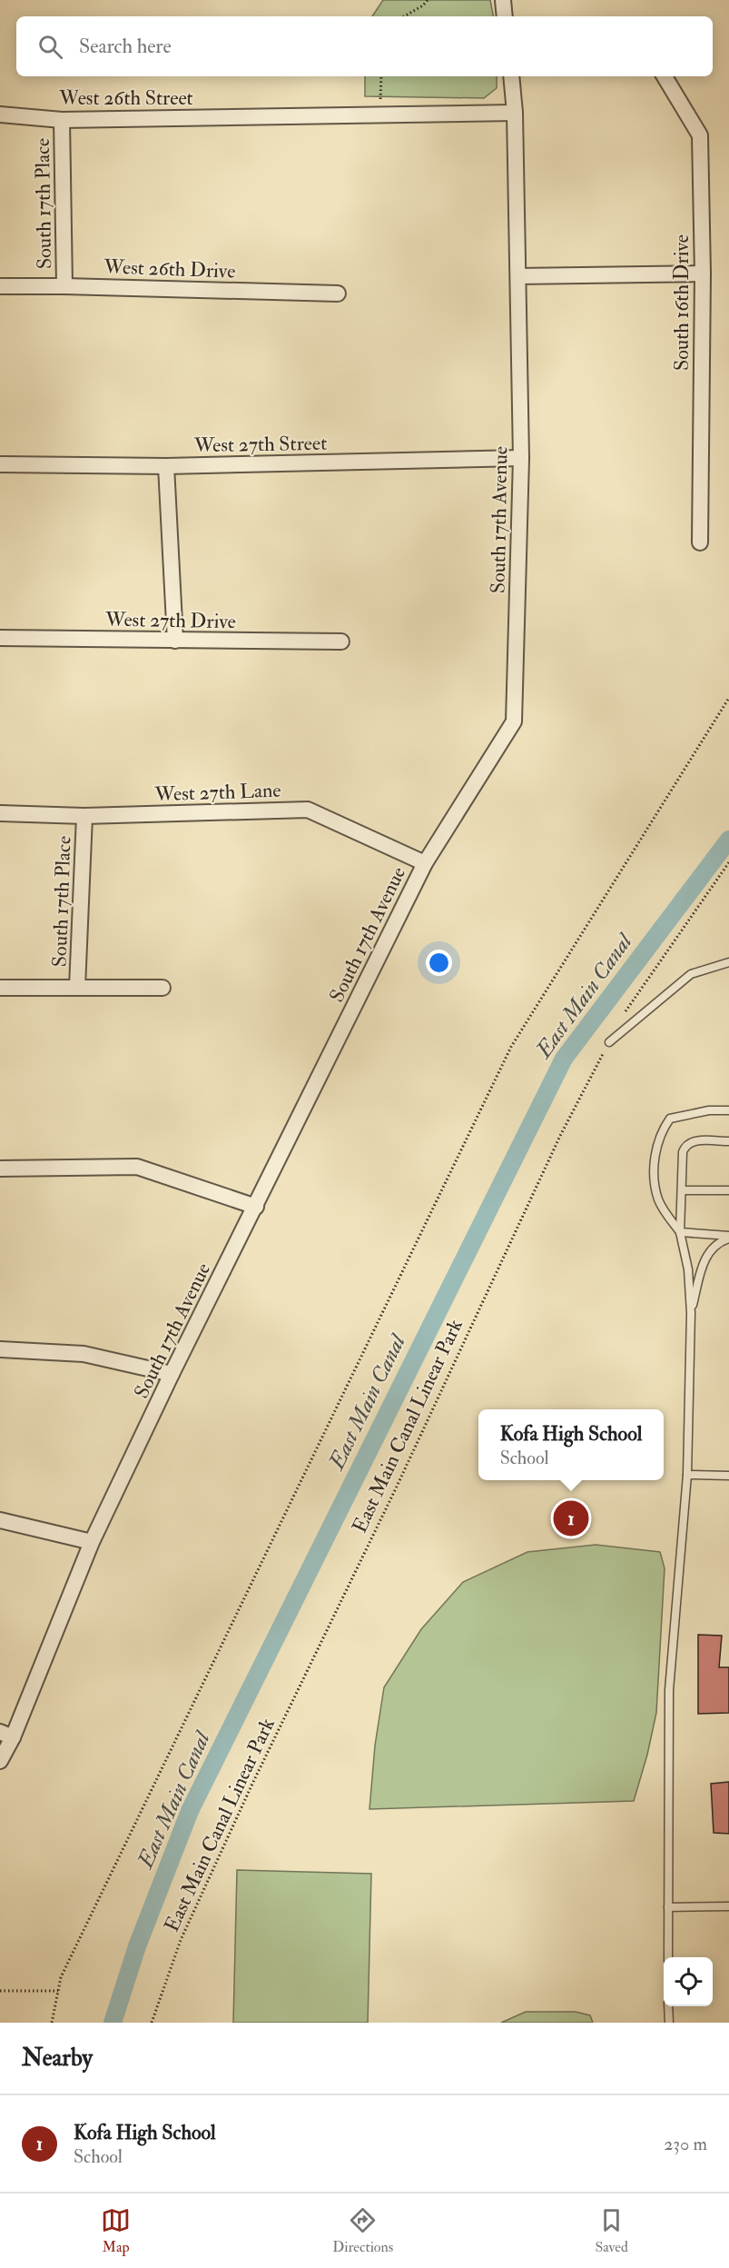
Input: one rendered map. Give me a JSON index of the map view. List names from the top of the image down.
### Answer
{
  "streets": {
    "street": [
      "West 26th Street",
      "South 17th Place",
      "West 26th Drive",
      "South 16th Drive",
      "West 27th Street",
      "South 17th Avenue",
      "West 27th Drive",
      "West 27th Lane"
    ],
    "path": ["East Main Canal Linear Park"]
  },
  "crossings": [
    ["West 26th Street", "South 17th Place"],
    ["West 26th Street", "South 17th Avenue"],
    ["South 17th Place", "West 26th Drive"],
    ["South 17th Place", "West 27th Lane"],
    ["West 27th Street", "South 17th Avenue"],
    ["South 17th Avenue", "West 27th Lane"]
  ],
  "water": ["East Main Canal"],
  "page": {
    "search": "Search here",
    "popup": ["Kofa High School", "School"],
    "pins": "1",
    "heading": "Nearby",
    "list": [
      {
        "mark": "1",
        "name": "Kofa High School",
        "note": "School",
        "value": "230 m"
      }
    ],
    "nav": ["Map", "Directions", "Saved"]
  }
}
